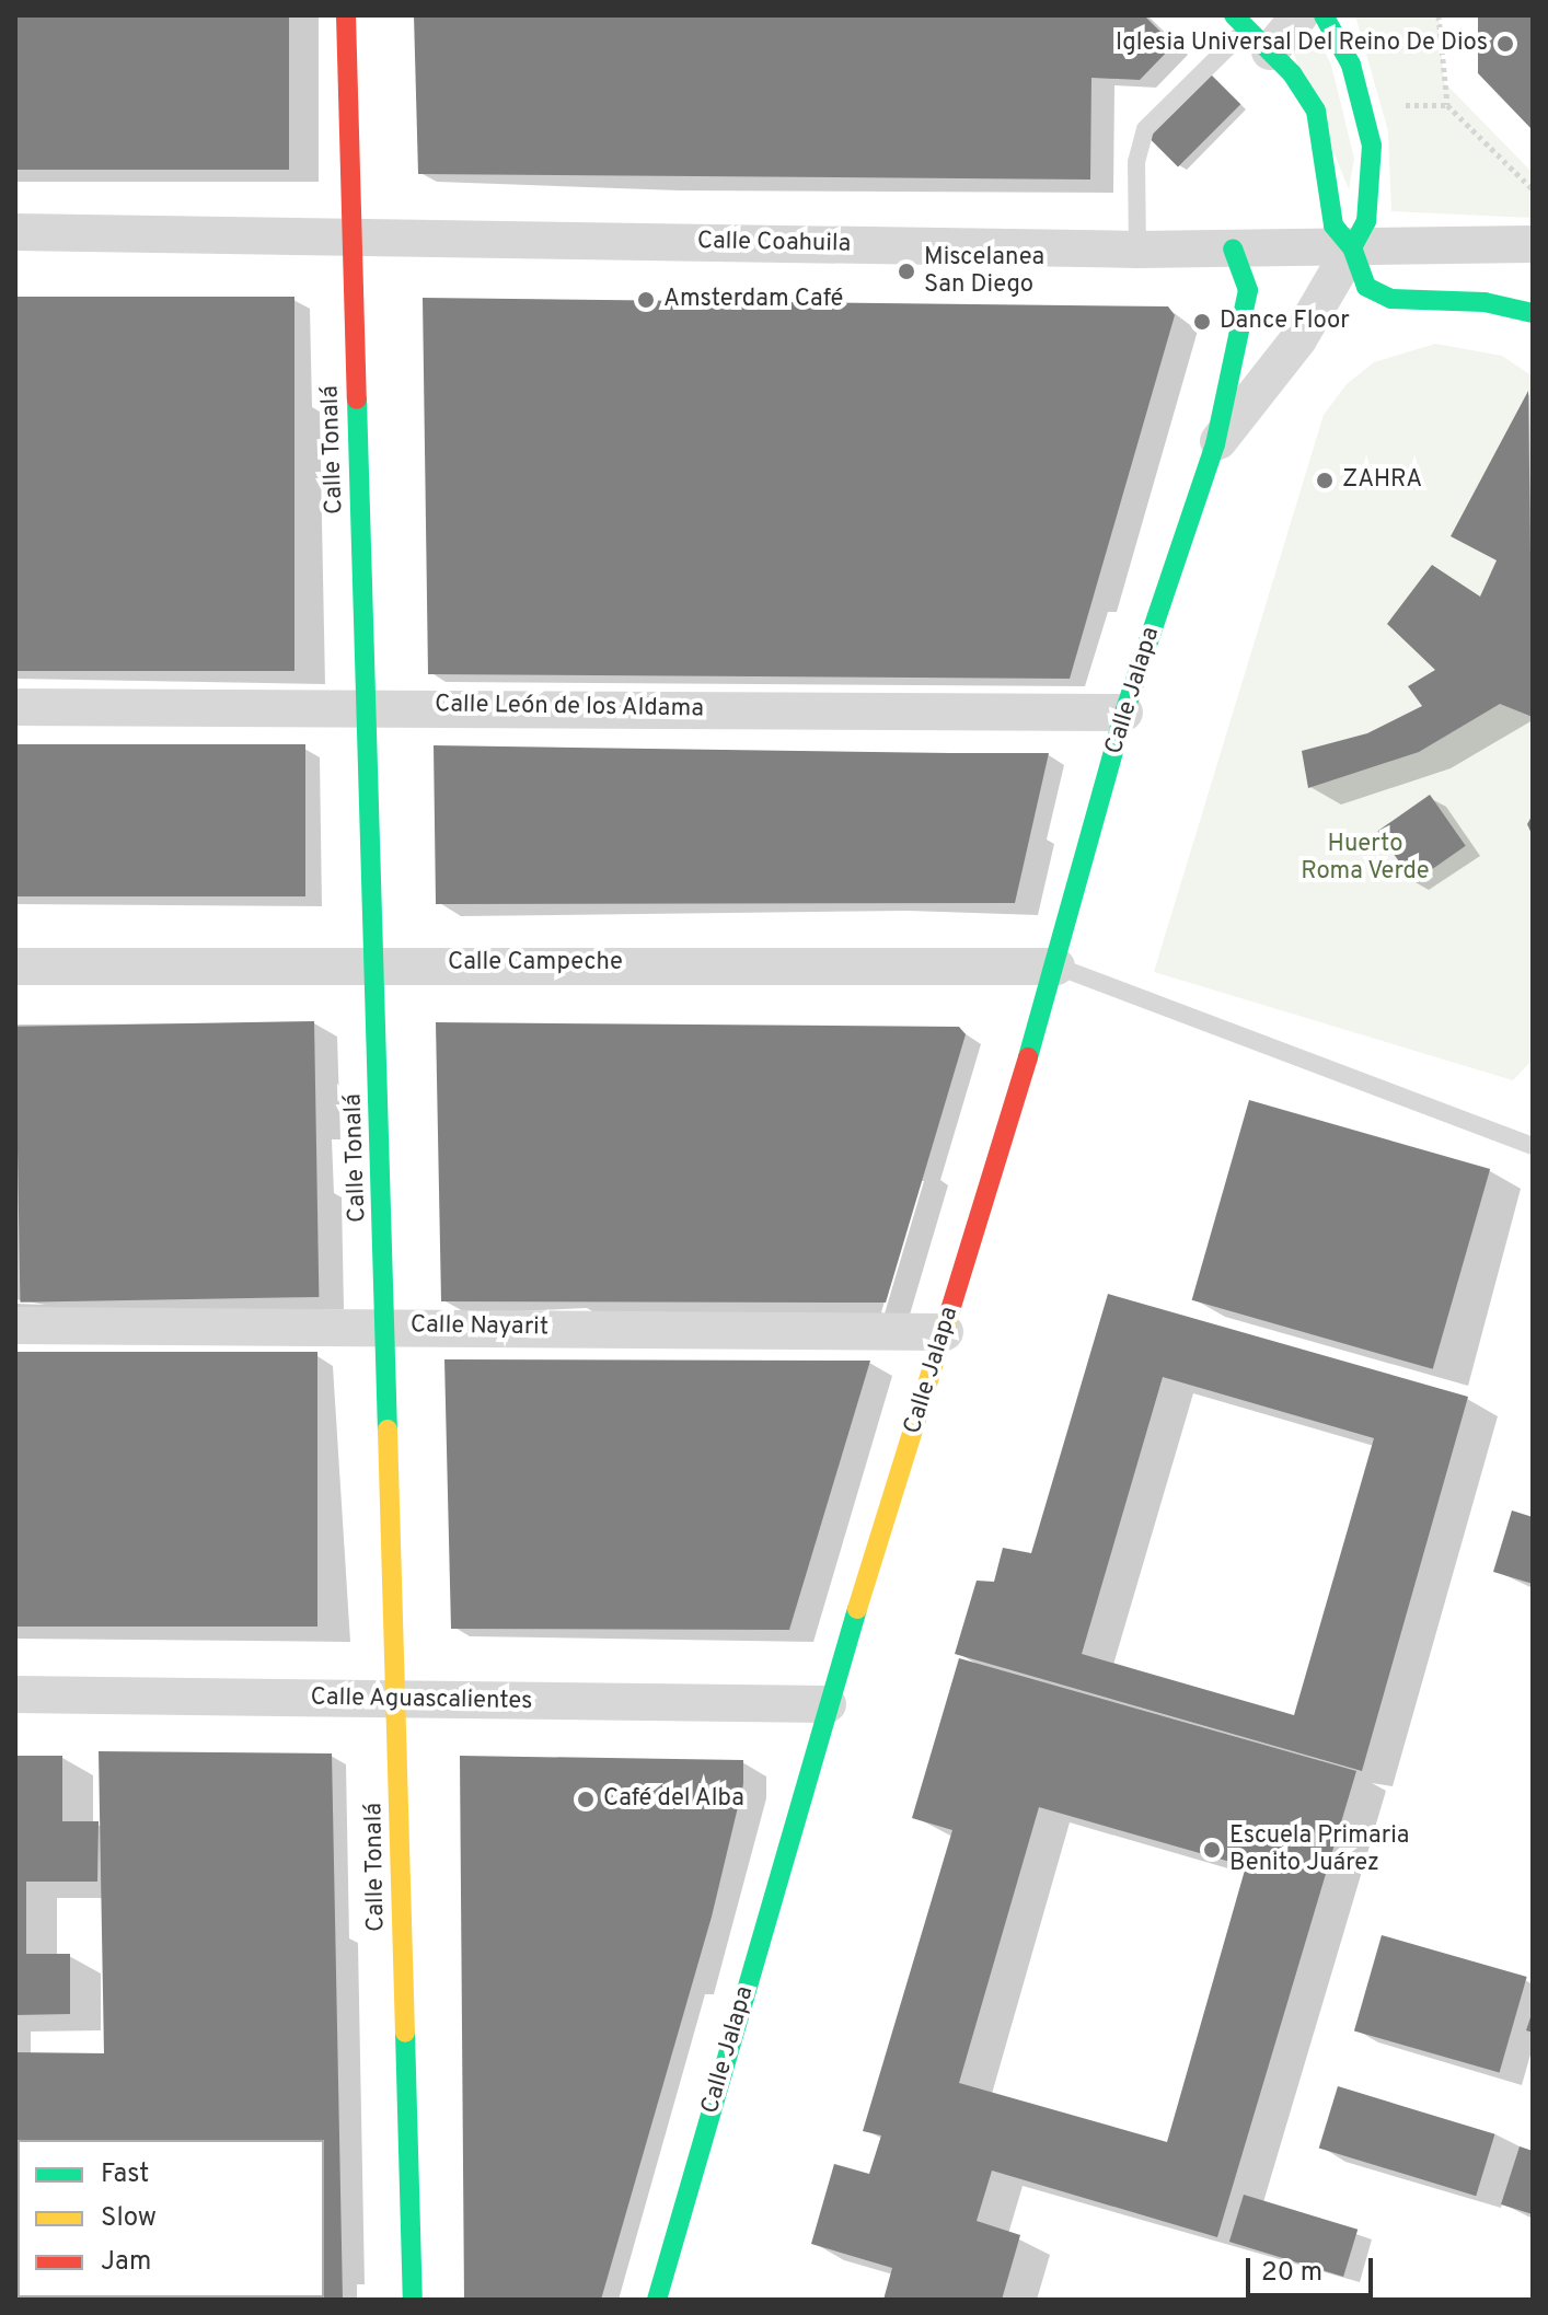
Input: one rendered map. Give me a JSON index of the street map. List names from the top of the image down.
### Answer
{
  "streets": {
    "street": [
      "Calle Coahuila",
      "Calle Tonalá",
      "Calle Jalapa",
      "Calle León de los Aldama",
      "Calle Campeche",
      "Calle Nayarit",
      "Calle Aguascalientes"
    ]
  },
  "crossings": [
    ["Calle Coahuila", "Calle Tonalá"],
    ["Calle Coahuila", "Calle Jalapa"],
    ["Calle Tonalá", "Calle León de los Aldama"],
    ["Calle Tonalá", "Calle Campeche"],
    ["Calle Tonalá", "Calle Nayarit"],
    ["Calle Tonalá", "Calle Aguascalientes"],
    ["Calle Jalapa", "Calle León de los Aldama"],
    ["Calle Jalapa", "Calle Campeche"],
    ["Calle Jalapa", "Calle Nayarit"],
    ["Calle Jalapa", "Calle Aguascalientes"]
  ],
  "parks": ["Huerto Roma Verde"],
  "places": [
    "Iglesia Universal Del Reino De Dios",
    "Miscelanea San Diego",
    "Amsterdam Café",
    "Dance Floor",
    "ZAHRA",
    "Café del Alba",
    "Escuela Primaria Benito Juárez"
  ],
  "legend": ["Fast", "Slow", "Jam"],
  "scale_bar": "20 m"
}
